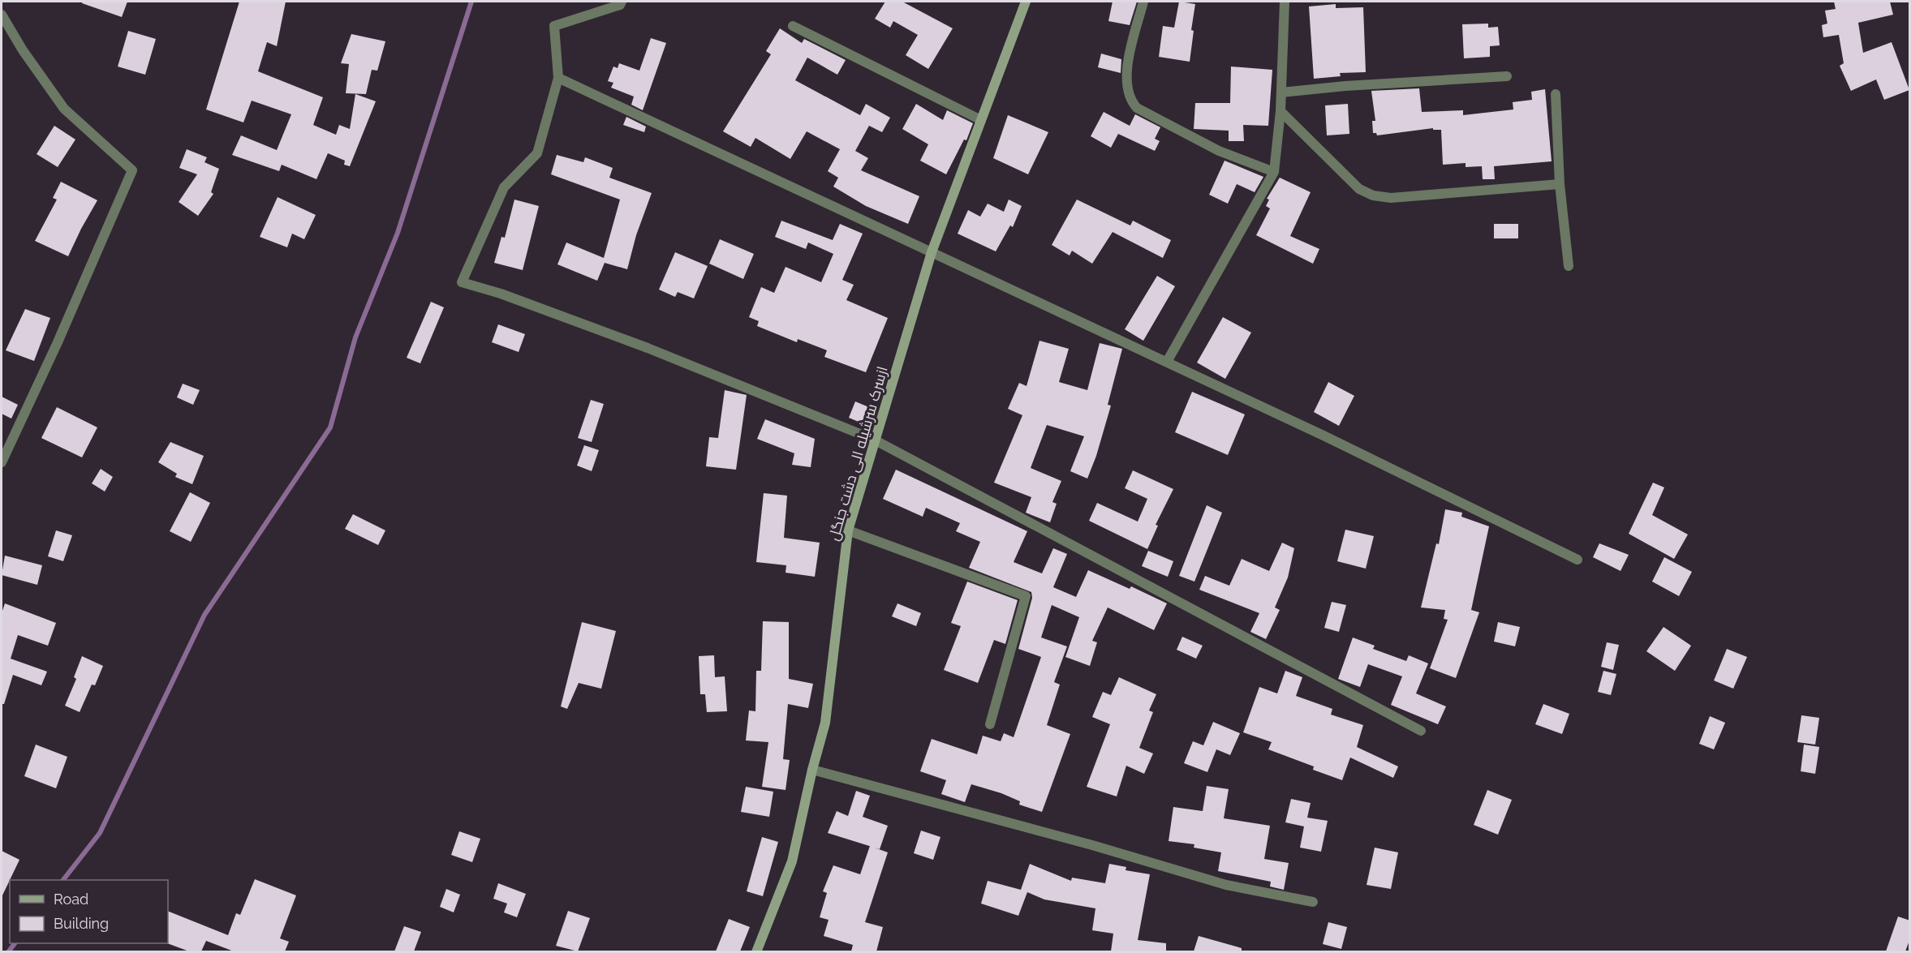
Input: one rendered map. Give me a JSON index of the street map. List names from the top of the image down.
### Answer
{
  "streets": {
    "street": ["ازسرک سرشیله الی دشت جنگل"]
  },
  "legend": ["Road", "Building"]
}
